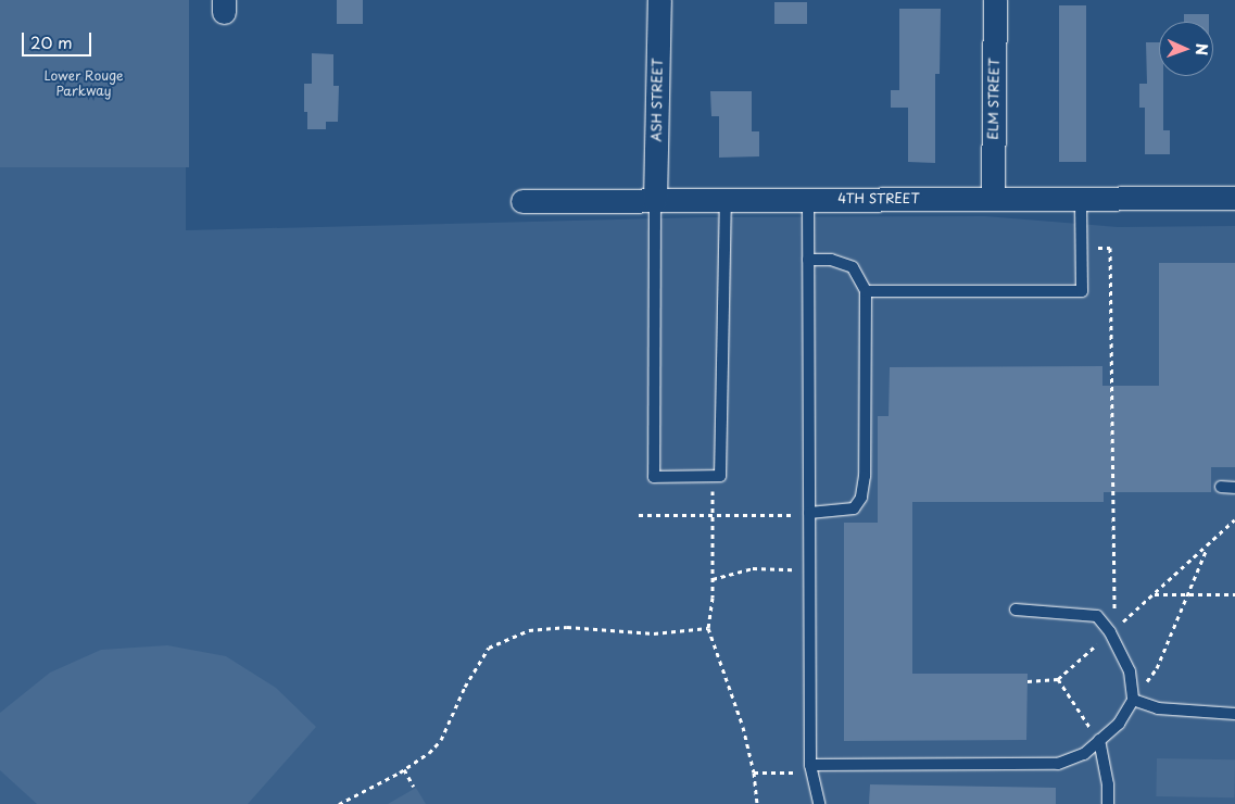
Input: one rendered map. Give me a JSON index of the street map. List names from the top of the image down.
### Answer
{
  "streets": {
    "street": ["ELM STREET", "ASH STREET", "4TH STREET"]
  },
  "crossings": [
    ["ELM STREET", "4TH STREET"],
    ["ASH STREET", "4TH STREET"]
  ],
  "parks": ["Lower Rouge Parkway"],
  "scale_bar": "20 m",
  "north": "right"
}
